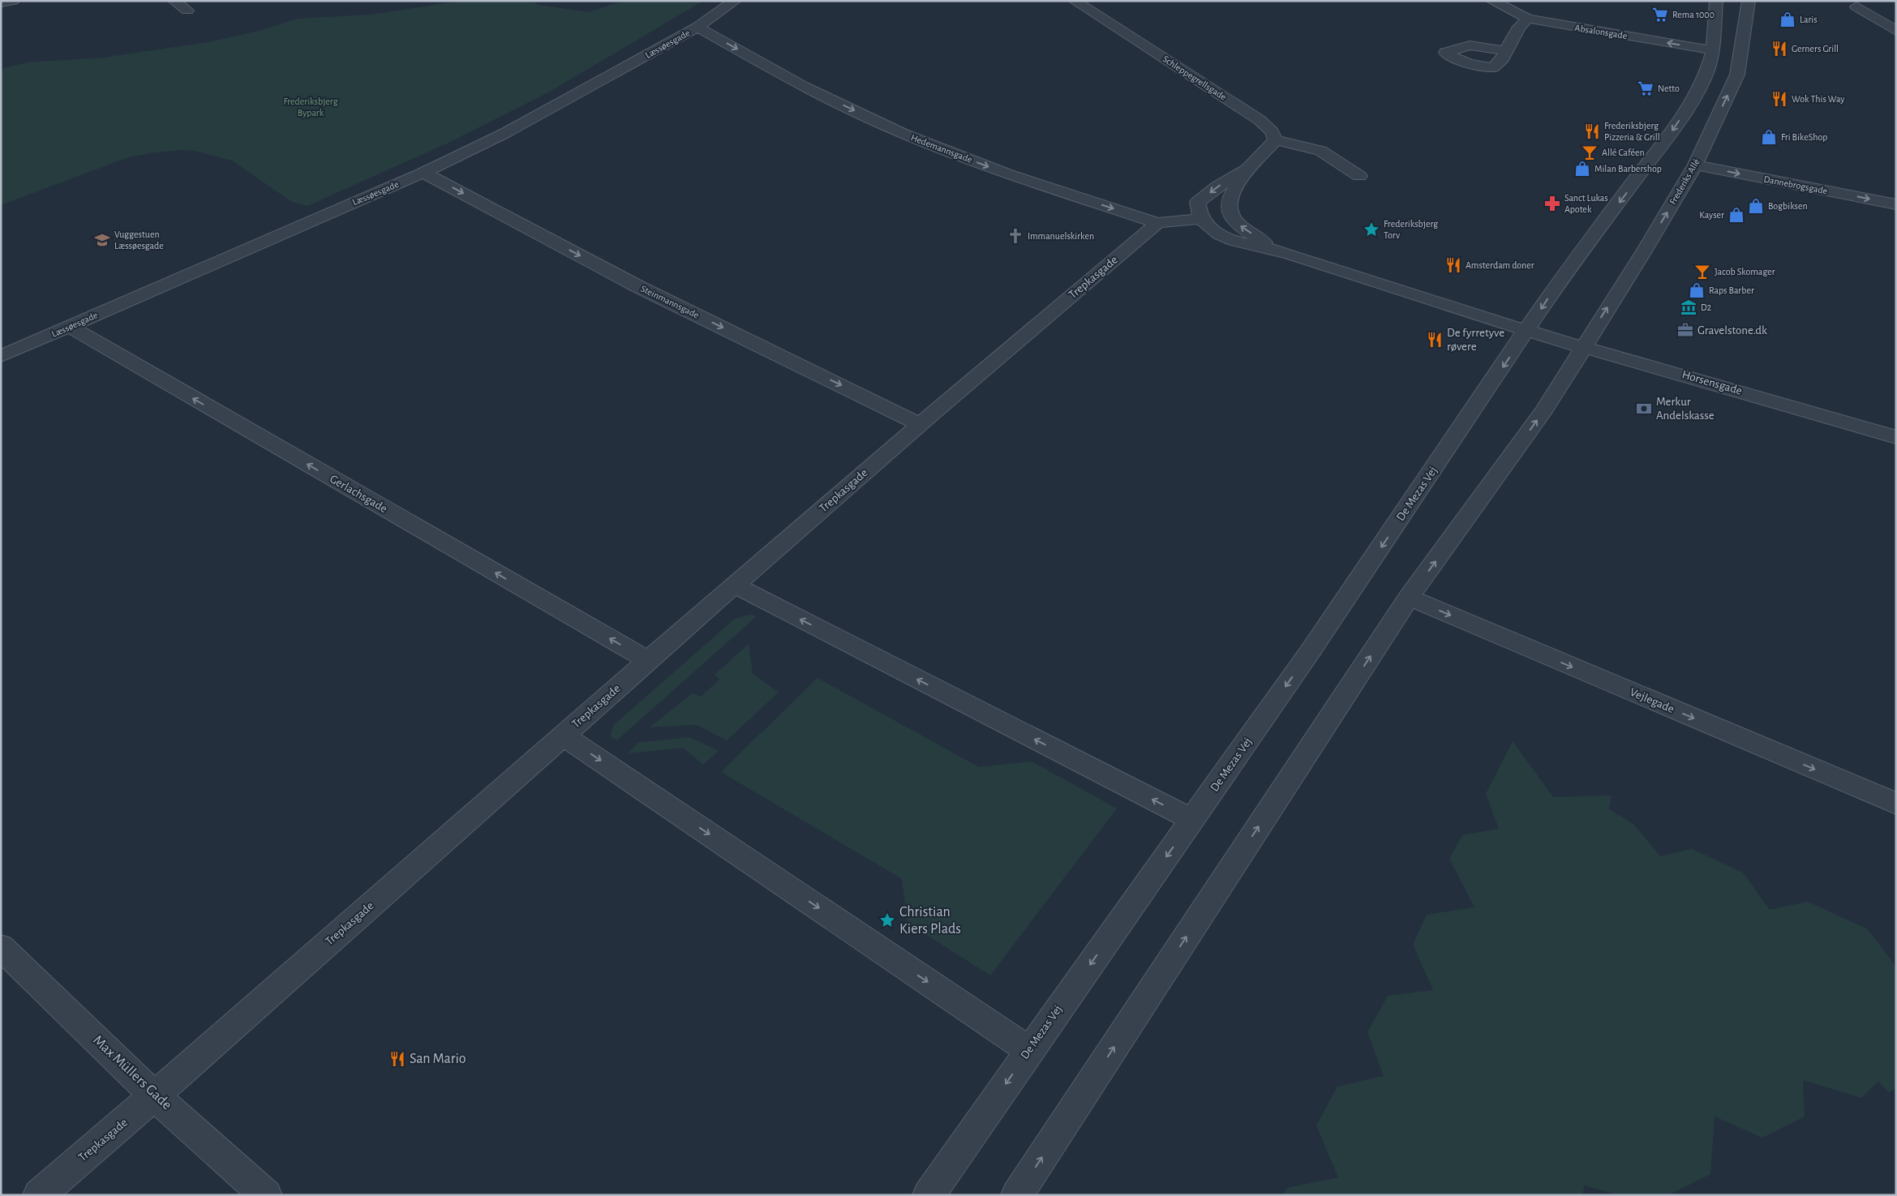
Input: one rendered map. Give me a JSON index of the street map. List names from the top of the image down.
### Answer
{
  "streets": {
    "street": [
      "Absalonsgade",
      "Læssøesgade",
      "Schleppegrellsgade",
      "Hedemannsgade",
      "Frederiks Allé",
      "Dannebrogsgade",
      "Trepkasgade",
      "Steinmannsgade",
      "Horsensgade",
      "Gerlachsgade",
      "De Mezas Vej",
      "Vejlegade",
      "Max Müllers Gade"
    ]
  },
  "crossings": [
    ["Læssøesgade", "Hedemannsgade"],
    ["Læssøesgade", "Steinmannsgade"],
    ["Læssøesgade", "Gerlachsgade"],
    ["Hedemannsgade", "Trepkasgade"],
    ["Frederiks Allé", "Dannebrogsgade"],
    ["Frederiks Allé", "Horsensgade"],
    ["Trepkasgade", "Steinmannsgade"],
    ["Trepkasgade", "Gerlachsgade"],
    ["Trepkasgade", "Max Müllers Gade"],
    ["Horsensgade", "De Mezas Vej"]
  ],
  "one_way": [
    "Absalonsgade",
    "Hedemannsgade",
    "Dannebrogsgade",
    "Steinmannsgade",
    "Gerlachsgade",
    "Vejlegade"
  ],
  "parks": ["Frederiksbjerg Bypark"],
  "places": {
    "supermarket": ["Rema 1000", "Netto"],
    "shop": [
      "Laris",
      "Fri BikeShop",
      "Milan Barbershop",
      "Bogbiksen",
      "Kayser",
      "Raps Barber"
    ],
    "restaurant": [
      "Gerners Grill",
      "Wok This Way",
      "Frederiksbjerg Pizzeria & Grill",
      "Amsterdam doner",
      "De fyrretyve røvere",
      "San Mario"
    ],
    "bar": ["Allé Caféen", "Jacob Skomager"],
    "pharmacy": ["Sanct Lukas Apotek"],
    "place": ["Frederiksbjerg Torv", "Christian Kiers Plads"],
    "church": ["Immanuelskirken"],
    "school or university": ["Vuggestuen Læssøesgade"],
    "museum": ["D2"],
    "office": ["Gravelstone.dk"],
    "bank": ["Merkur Andelskasse"]
  }
}
